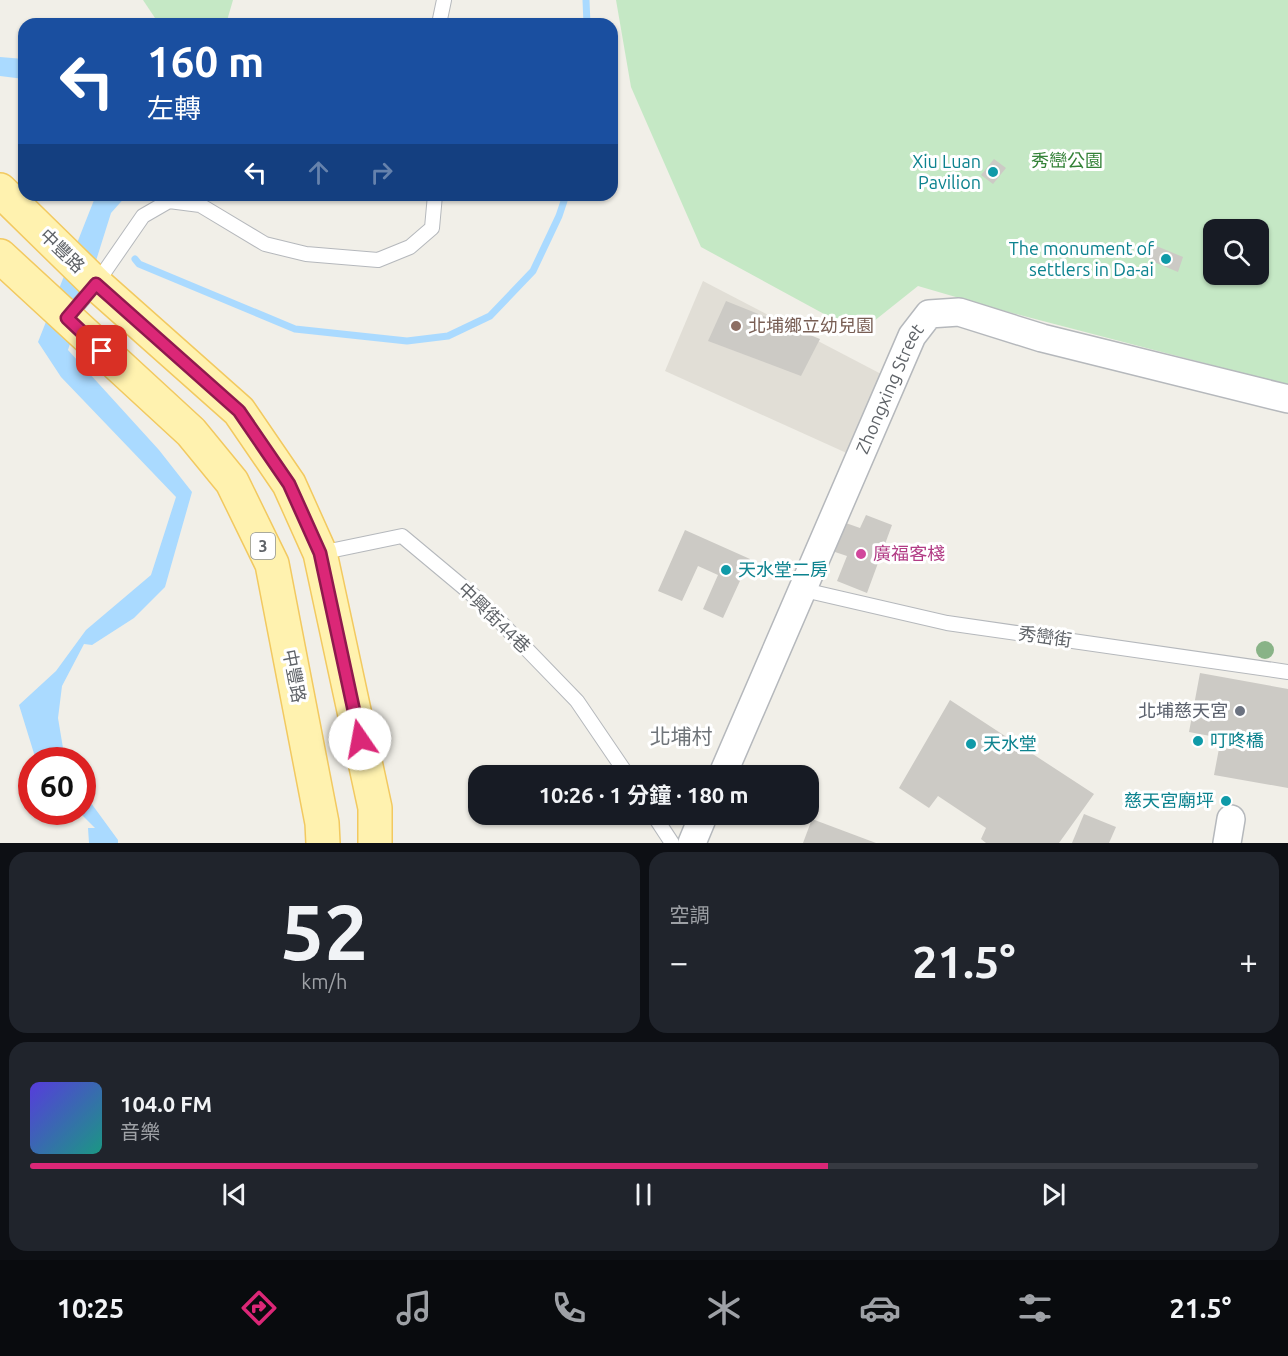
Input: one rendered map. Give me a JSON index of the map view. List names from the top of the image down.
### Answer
{
  "streets": {
    "main road": ["中豐路", "3"],
    "street": ["Zhongxing Street"],
    "lane": ["中興街44巷", "秀巒街"]
  },
  "crossings": [
    ["中豐路", "中興街44巷"],
    ["Zhongxing Street", "秀巒街"]
  ],
  "districts": ["北埔村"],
  "parks": ["秀巒公園"],
  "places": [
    "Xiu Luan Pavilion",
    "The monument of settlers in Da-ai",
    "北埔鄉立幼兒園",
    "廣福客棧",
    "天水堂二房",
    "北埔慈天宮",
    "叮咚橋",
    "天水堂",
    "慈天宮廟坪"
  ],
  "page": {
    "turn": ["160 m", "左轉"],
    "limit": "60",
    "trip": "10:26 · 1 分鐘 · 180 m",
    "tile": [
      ["52", "km/h"],
      "空調"
    ],
    "heat": ["−", "21.5°", "+"],
    "song": ["104.0 FM", "音樂"],
    "tabs": ["10:25", "21.5°"]
  }
}
